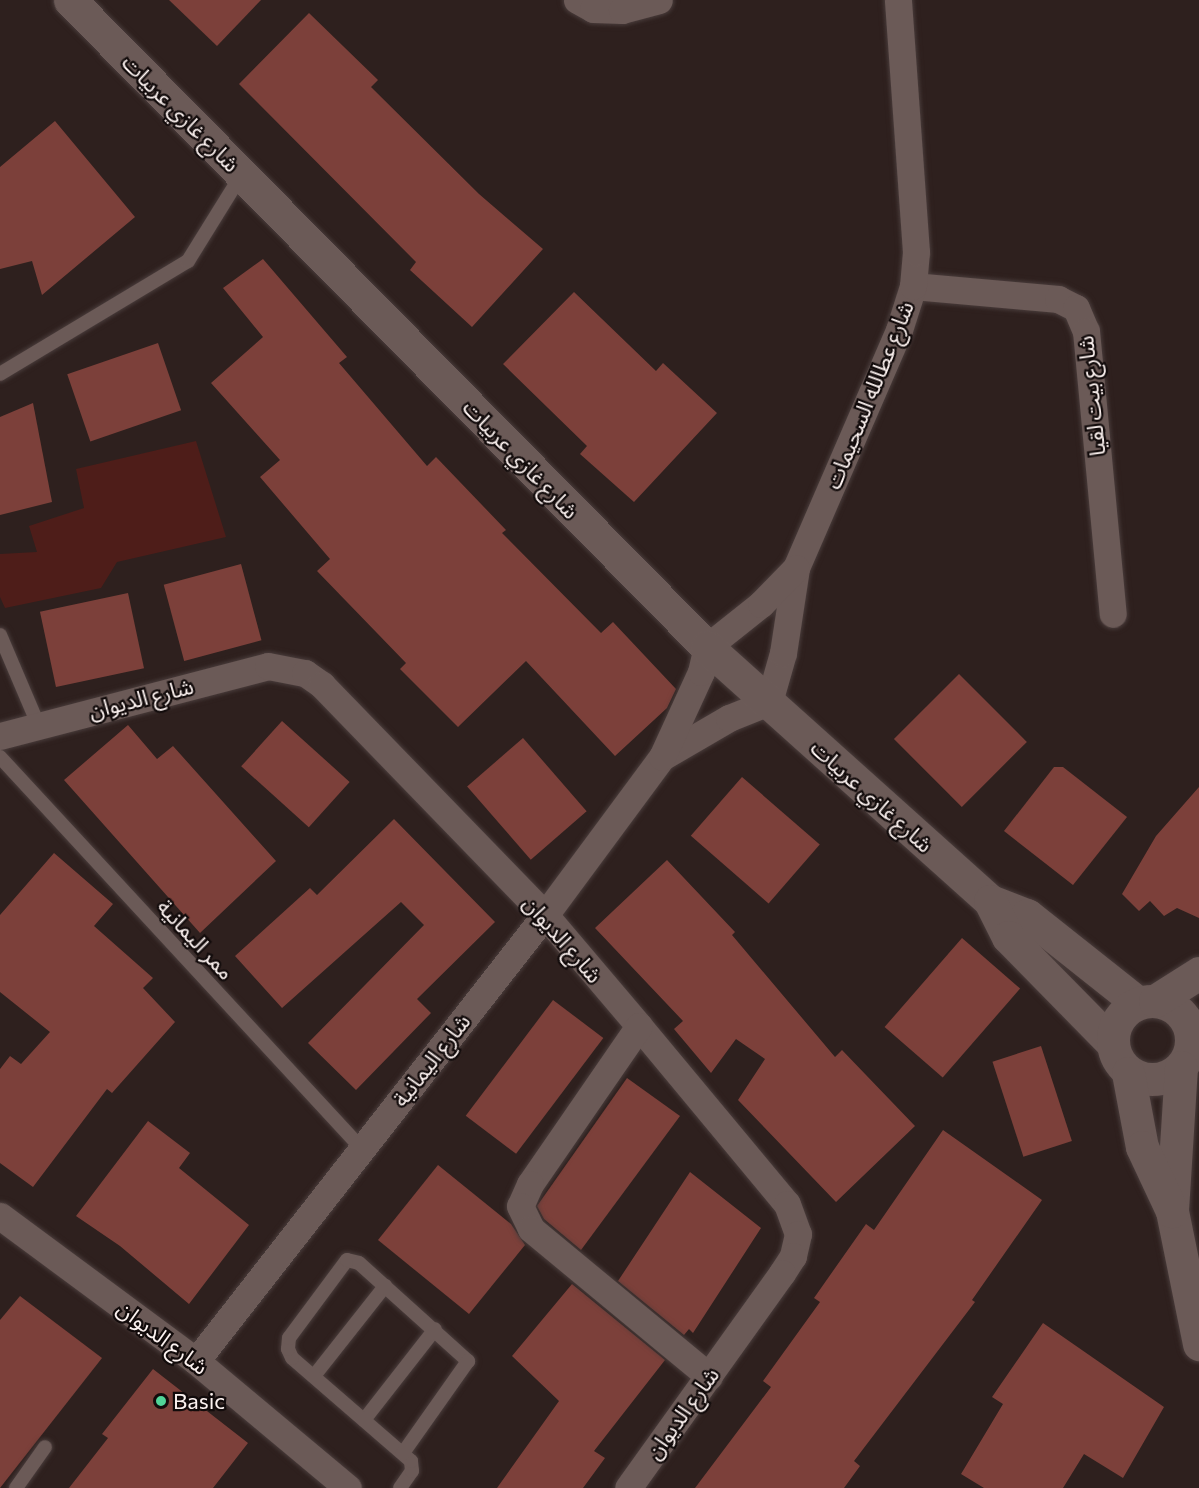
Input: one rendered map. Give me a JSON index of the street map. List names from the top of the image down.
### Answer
{
  "streets": {
    "street": [
      "شارع غازي عربيات",
      "شارع عطالله السحيمات",
      "شارع بيت لقيا",
      "شارع الديوان",
      "شارع اليمانية"
    ],
    "lane": ["ممر اليمانية"]
  },
  "crossings": [
    ["شارع غازي عربيات", "شارع عطالله السحيمات"],
    ["شارع غازي عربيات", "شارع اليمانية"],
    ["شارع عطالله السحيمات", "شارع بيت لقيا"],
    ["شارع عطالله السحيمات", "شارع اليمانية"],
    ["شارع الديوان", "شارع اليمانية"],
    ["ممر اليمانية", "شارع اليمانية"]
  ],
  "places": ["Basic"]
}
